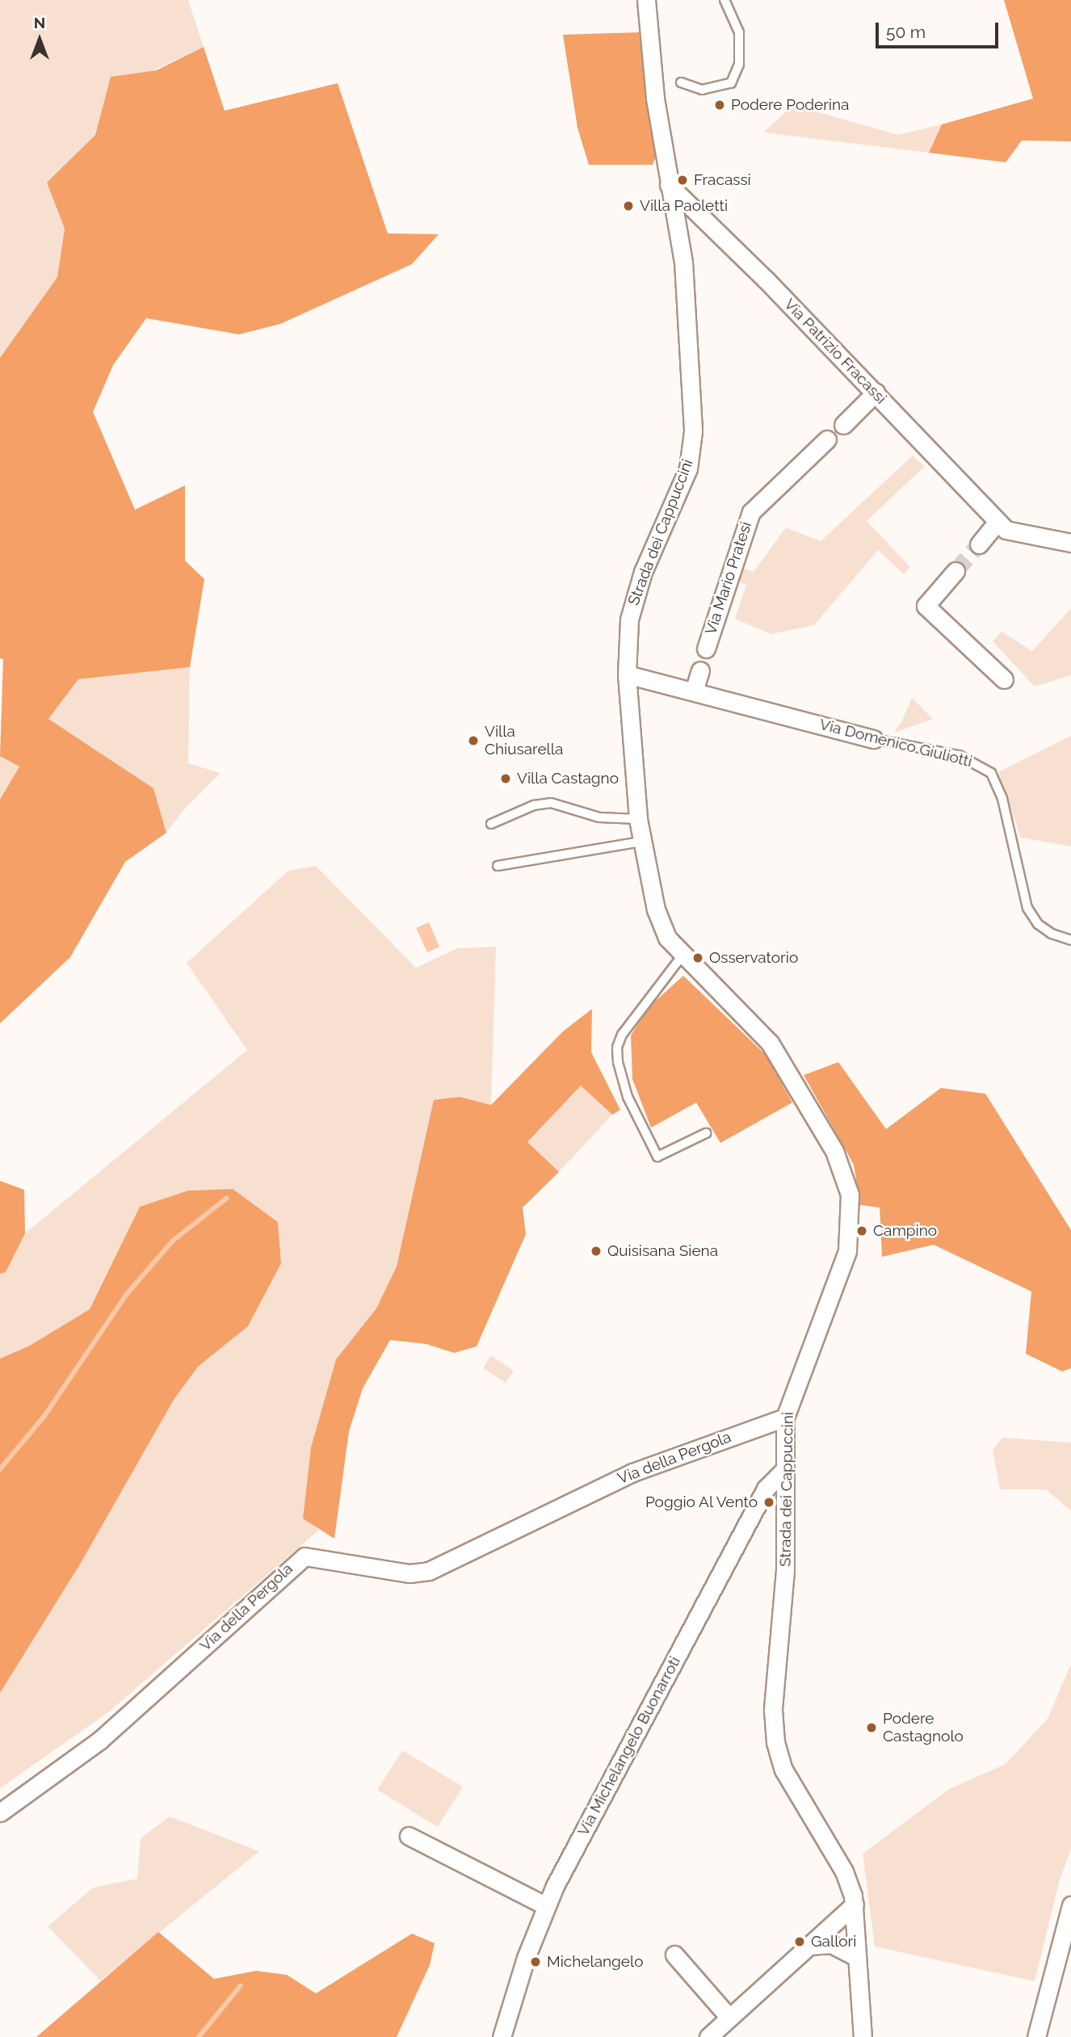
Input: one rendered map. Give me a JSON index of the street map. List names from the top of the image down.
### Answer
{
  "streets": {
    "street": [
      "Via Patrizio Fracassi",
      "Strada dei Cappuccini",
      "Via Mario Pratesi",
      "Via Domenico Giuliotti",
      "Via della Pergola",
      "Via Michelangelo Buonarroti"
    ]
  },
  "crossings": [
    ["Via Patrizio Fracassi", "Strada dei Cappuccini"],
    ["Strada dei Cappuccini", "Via Domenico Giuliotti"],
    ["Strada dei Cappuccini", "Via della Pergola"],
    ["Strada dei Cappuccini", "Via Michelangelo Buonarroti"]
  ],
  "places": [
    "Podere Poderina",
    "Fracassi",
    "Villa Paoletti",
    "Villa Chiusarella",
    "Villa Castagno",
    "Osservatorio",
    "Campino",
    "Quisisana Siena",
    "Poggio Al Vento",
    "Podere Castagnolo",
    "Gallori",
    "Michelangelo"
  ],
  "scale_bar": "50 m",
  "north": "top"
}
